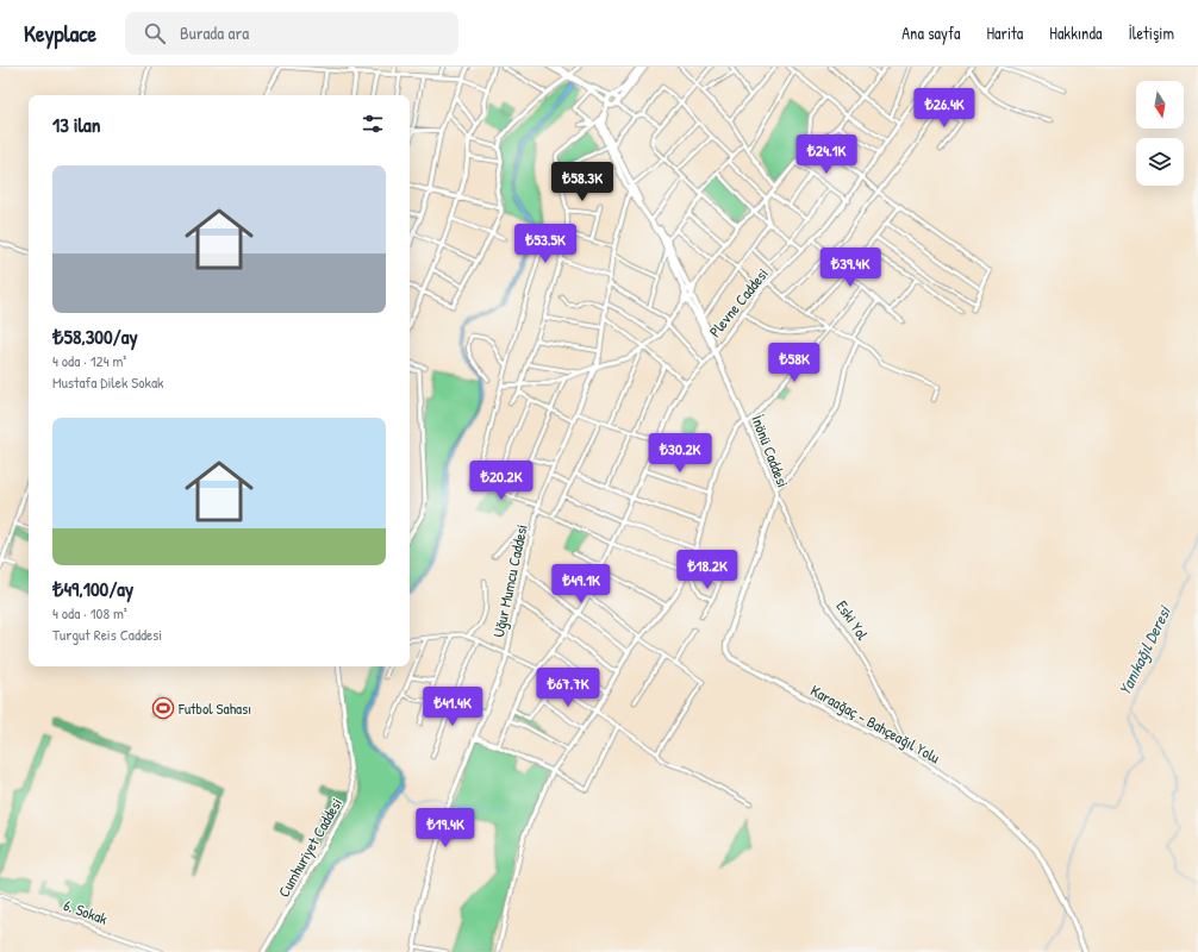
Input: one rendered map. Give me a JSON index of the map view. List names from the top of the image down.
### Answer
{
  "streets": {
    "main road": ["İnönü Caddesi", "Karaağaç - Bahçeağıl Yolu"],
    "street": [
      "Plevne Caddesi",
      "Uğur Mumcu Caddesi",
      "Eski Yol",
      "Cumhuriyet Caddesi",
      "6. Sokak"
    ]
  },
  "crossings": [
    ["Plevne Caddesi", "İnönü Caddesi"],
    ["İnönü Caddesi", "Uğur Mumcu Caddesi"],
    ["İnönü Caddesi", "Eski Yol"],
    ["İnönü Caddesi", "Karaağaç - Bahçeağıl Yolu"],
    ["Eski Yol", "Karaağaç - Bahçeağıl Yolu"]
  ],
  "water": ["Yanıkağıl Deresi"],
  "places": {
    "sports": ["Futbol Sahası"]
  },
  "north": "bottom",
  "page": {
    "header": "Keyplace",
    "search": "Burada ara",
    "nav": [
      "Ana sayfa",
      "Harita",
      "Hakkında",
      "İletişim"
    ],
    "price": [
      "₺26.4K",
      "₺24.1K",
      "₺58.3K",
      "₺53.5K",
      "₺39.4K",
      "₺58K",
      "₺30.2K",
      "₺20.2K",
      "₺18.2K",
      "₺49.1K",
      "₺67.7K",
      "₺41.4K",
      "₺19.4K"
    ],
    "heading": "13 ilan",
    "list": [
      {
        "name": "₺58,300/ay",
        "note": "4 oda · 124 m² · Mustafa Dilek Sokak"
      },
      {
        "name": "₺49,100/ay",
        "note": "4 oda · 108 m² · Turgut Reis Caddesi"
      }
    ]
  }
}
